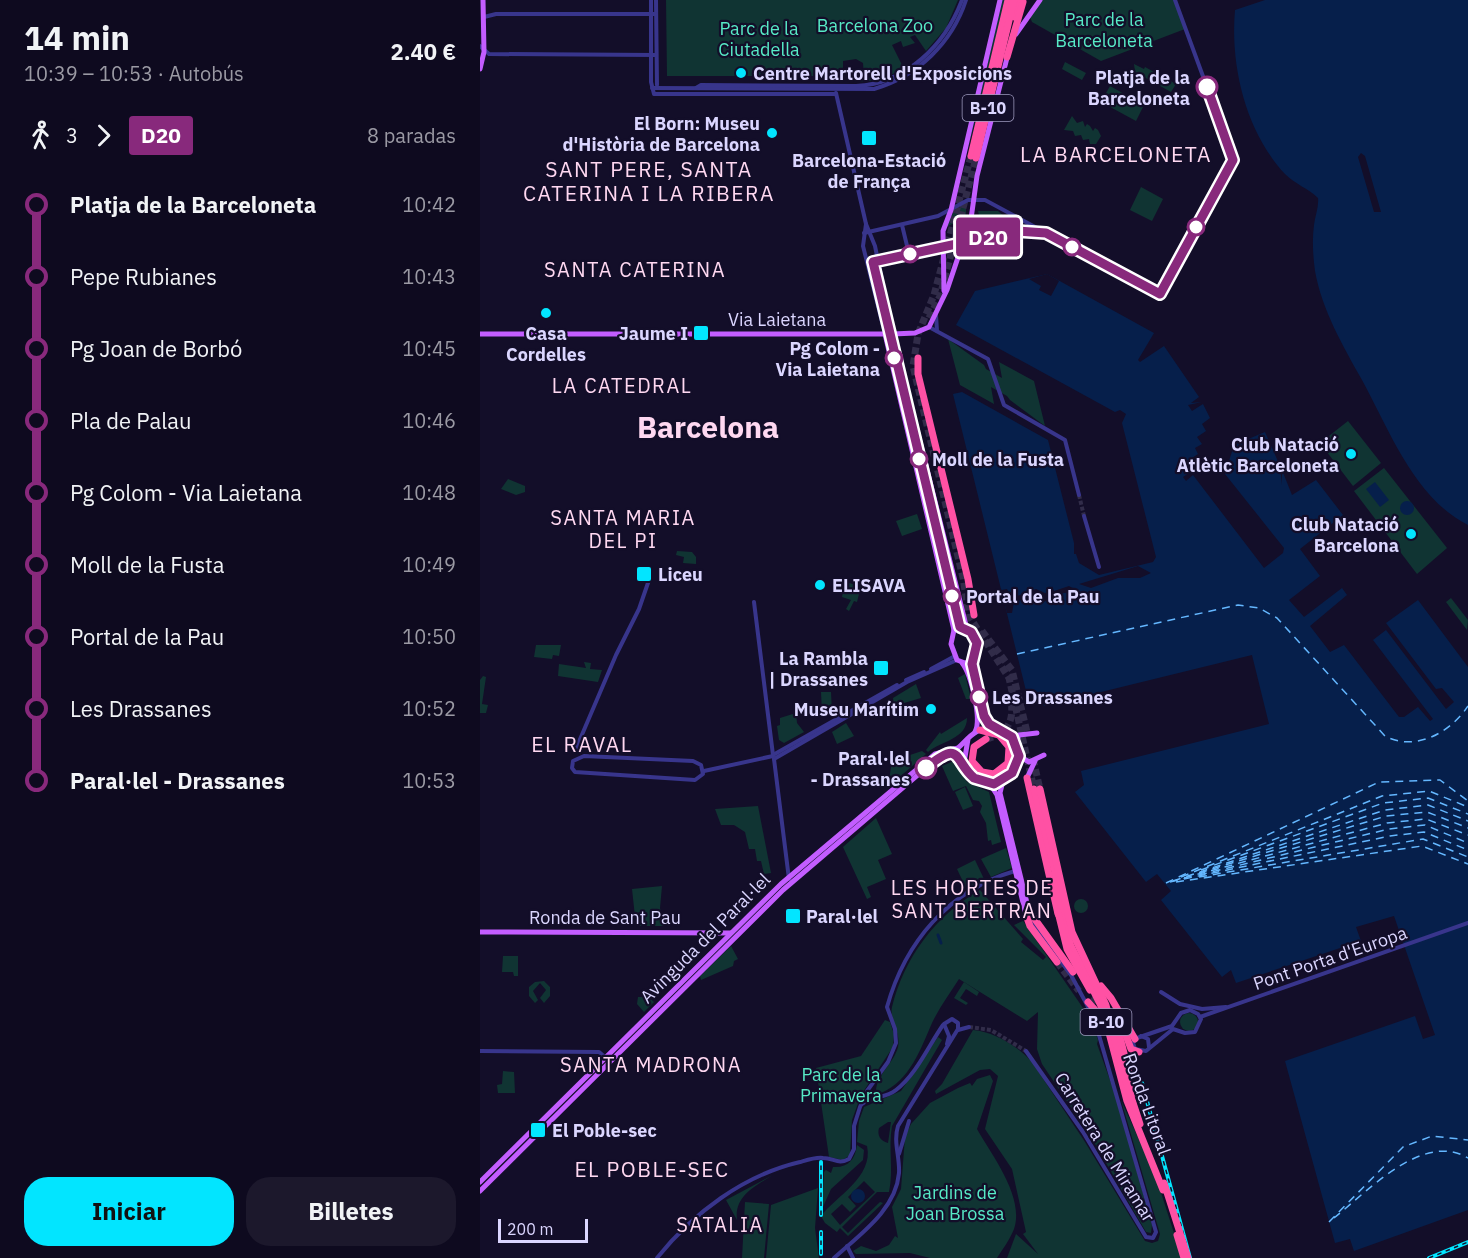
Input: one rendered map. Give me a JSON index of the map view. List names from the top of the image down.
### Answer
{
  "streets": {
    "highway": ["B-10", "Ronda Litoral"],
    "main road": ["Via Laietana", "Ronda de Sant Pau", "Avinguda del Paral·lel"],
    "street": ["Pont Porta d'Europa", "Carretera de Miramar"]
  },
  "crossings": [
    ["B-10", "Avinguda del Paral·lel"],
    ["B-10", "Ronda Litoral"],
    ["B-10", "Carretera de Miramar"],
    ["Ronda de Sant Pau", "Avinguda del Paral·lel"]
  ],
  "districts": [
    "LA BARCELONETA",
    "SANT PERE, SANTA CATERINA I LA RIBERA",
    "SANTA CATERINA",
    "LA CATEDRAL",
    "Barcelona",
    "SANTA MARIA DEL PI",
    "EL RAVAL",
    "LES HORTES DE SANT BERTRAN",
    "SANTA MADRONA",
    "EL POBLE-SEC",
    "SATALIA"
  ],
  "parks": [
    "Parc de la Barceloneta",
    "Barcelona Zoo",
    "Parc de la Ciutadella",
    "Parc de la Primavera",
    "Jardins de Joan Brossa"
  ],
  "places": {
    "other": [
      "Centre Martorell d'Exposicions",
      "Platja de la Barceloneta",
      "El Born: Museu d'Història de Barcelona",
      "Casa Cordelles",
      "Pg Colom - Via Laietana",
      "Club Natació Atlètic Barceloneta",
      "Moll de la Fusta",
      "Club Natació Barcelona",
      "ELISAVA",
      "Portal de la Pau",
      "Les Drassanes",
      "Museu Marítim",
      "Paral·lel - Drassanes"
    ],
    "transit": [
      "Barcelona-Estació de França",
      "Jaume I",
      "Liceu",
      "La Rambla | Drassanes",
      "Paral·lel",
      "El Poble-sec"
    ]
  },
  "lines": ["bus line D20"],
  "scale_bar": "200 m",
  "page": {
    "heading": ["14 min", "10:39 – 10:53 · Autobús", "2.40 €"],
    "on_map": "D20",
    "legs": ["3", "D20", "8 paradas"],
    "list": [
      {
        "name": "Platja de la Barceloneta",
        "value": "10:42"
      },
      {
        "name": "Pepe Rubianes",
        "value": "10:43"
      },
      {
        "name": "Pg Joan de Borbó",
        "value": "10:45"
      },
      {
        "name": "Pla de Palau",
        "value": "10:46"
      },
      {
        "name": "Pg Colom - Via Laietana",
        "value": "10:48"
      },
      {
        "name": "Moll de la Fusta",
        "value": "10:49"
      },
      {
        "name": "Portal de la Pau",
        "value": "10:50"
      },
      {
        "name": "Les Drassanes",
        "value": "10:52"
      },
      {
        "name": "Paral·lel - Drassanes",
        "value": "10:53"
      }
    ],
    "buttons": ["Iniciar", "Billetes"],
    "scale": "200 m"
  }
}
